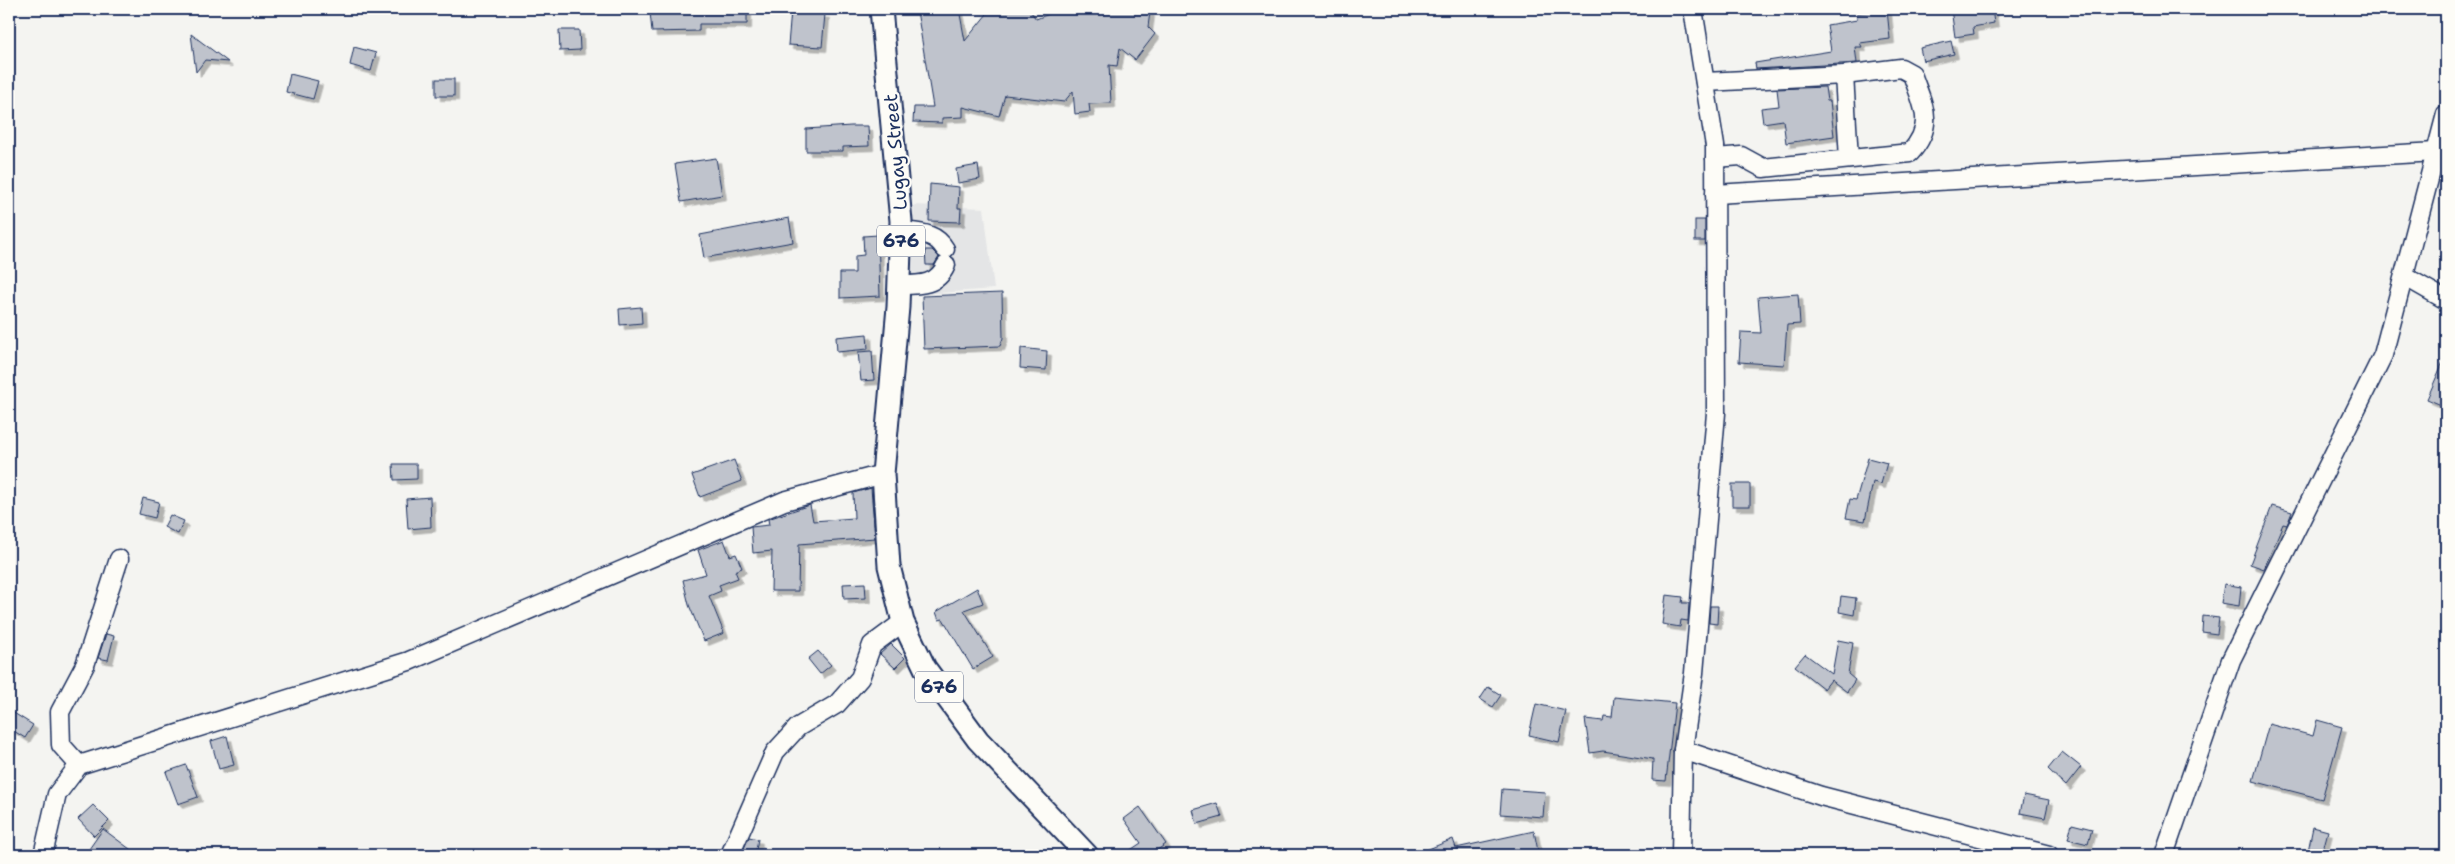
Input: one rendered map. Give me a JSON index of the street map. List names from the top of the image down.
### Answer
{
  "streets": {
    "main road": ["Lugay Street", "676"]
  },
  "crossings": [
    ["Lugay Street", "676"]
  ]
}
